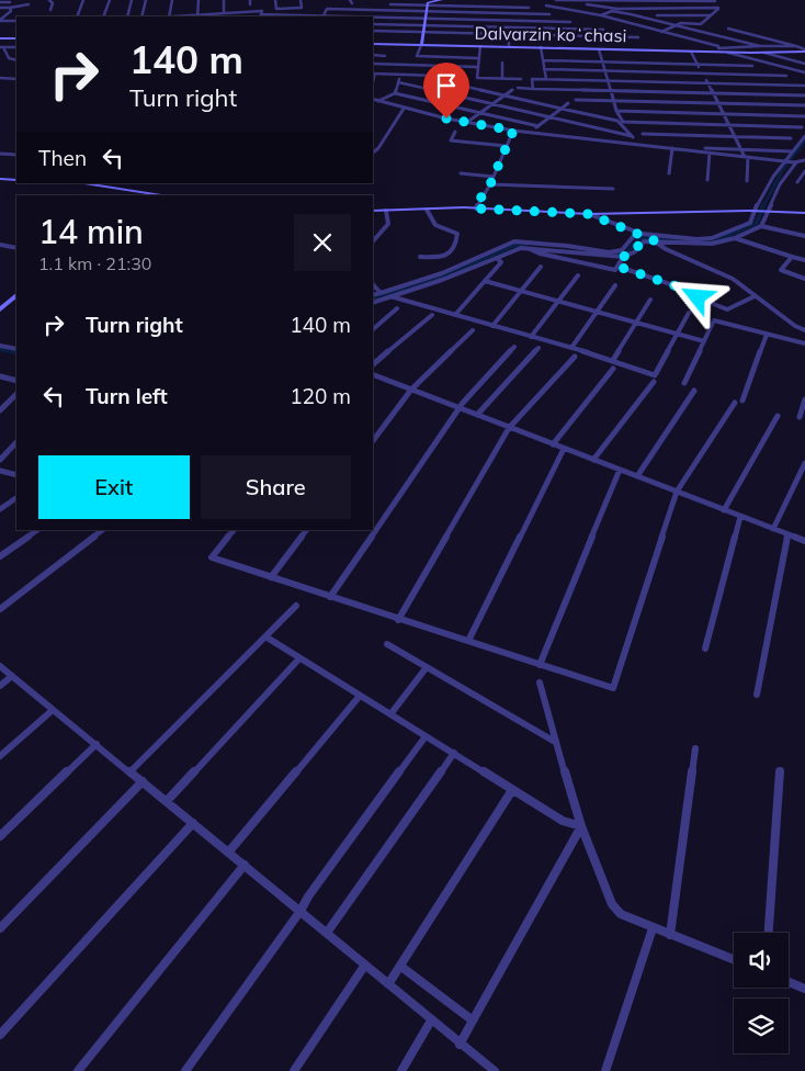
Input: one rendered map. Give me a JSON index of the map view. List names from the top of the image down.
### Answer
{
  "streets": {
    "main road": ["Dalvarzin koʻchasi"]
  },
  "page": {
    "turn": ["140 m", "Turn right"],
    "then": "Then",
    "heading": ["14 min", "1.1 km · 21:30"],
    "list": [
      {
        "name": "Turn right",
        "value": "140 m"
      },
      {
        "name": "Turn left",
        "value": "120 m"
      }
    ],
    "buttons": ["Exit", "Share"]
  }
}
